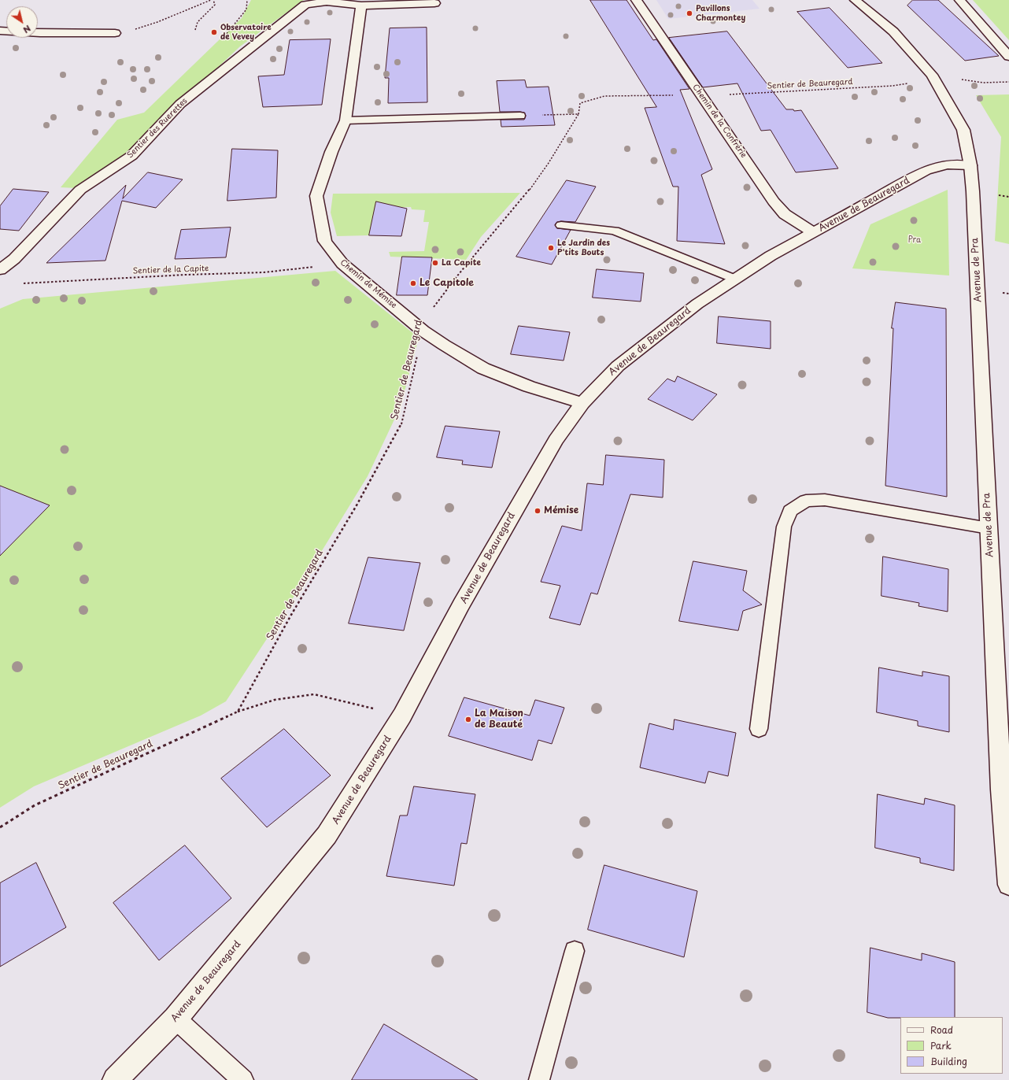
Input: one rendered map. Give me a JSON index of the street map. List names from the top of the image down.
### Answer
{
  "streets": {
    "street": [
      "Chemin de la Confrérie",
      "Sentier des Ruerettes",
      "Avenue de Beauregard",
      "Avenue de Pra",
      "Chemin de Mémise"
    ],
    "path": ["Sentier de Beauregard", "Sentier de la Capite"]
  },
  "crossings": [
    ["Sentier de Beauregard", "Chemin de Mémise"],
    ["Chemin de la Confrérie", "Avenue de Beauregard"],
    ["Sentier des Ruerettes", "Chemin de Mémise"],
    ["Avenue de Beauregard", "Avenue de Pra"],
    ["Avenue de Beauregard", "Chemin de Mémise"],
    ["Sentier de la Capite", "Chemin de Mémise"]
  ],
  "parks": ["Pra"],
  "places": [
    "Pavillons Charmontey",
    "Observatoire de Vevey",
    "Le Jardin des P'tits Bouts",
    "La Capite",
    "Le Capitole",
    "Mémise",
    "La Maison de Beauté"
  ],
  "legend": ["Road", "Park", "Building"],
  "north": "bottom right"
}
